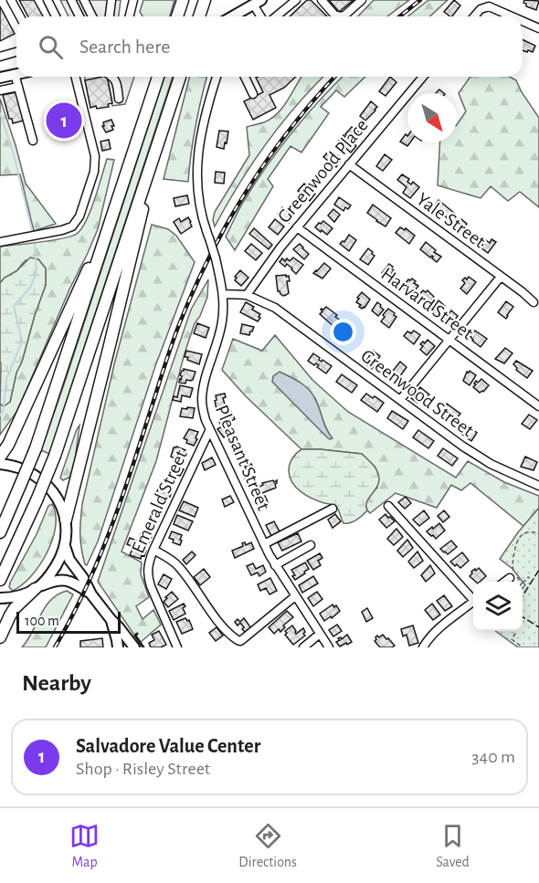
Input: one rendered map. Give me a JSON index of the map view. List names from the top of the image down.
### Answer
{
  "streets": {
    "street": [
      "Greenwood Place",
      "Yale Street",
      "Harvard Street",
      "Greenwood Street",
      "Pleasant Street",
      "Emerald Street"
    ]
  },
  "crossings": [
    ["Greenwood Place", "Yale Street"],
    ["Greenwood Place", "Harvard Street"],
    ["Greenwood Place", "Greenwood Street"],
    ["Greenwood Street", "Pleasant Street"],
    ["Pleasant Street", "Emerald Street"]
  ],
  "scale_bar": "100 m",
  "north": "bottom right",
  "page": {
    "search": "Search here",
    "pins": "1",
    "scale": "100 m",
    "heading": "Nearby",
    "list": [
      {
        "mark": "1",
        "name": "Salvadore Value Center",
        "note": "Shop · Risley Street",
        "value": "340 m"
      }
    ],
    "nav": ["Map", "Directions", "Saved"]
  }
}
